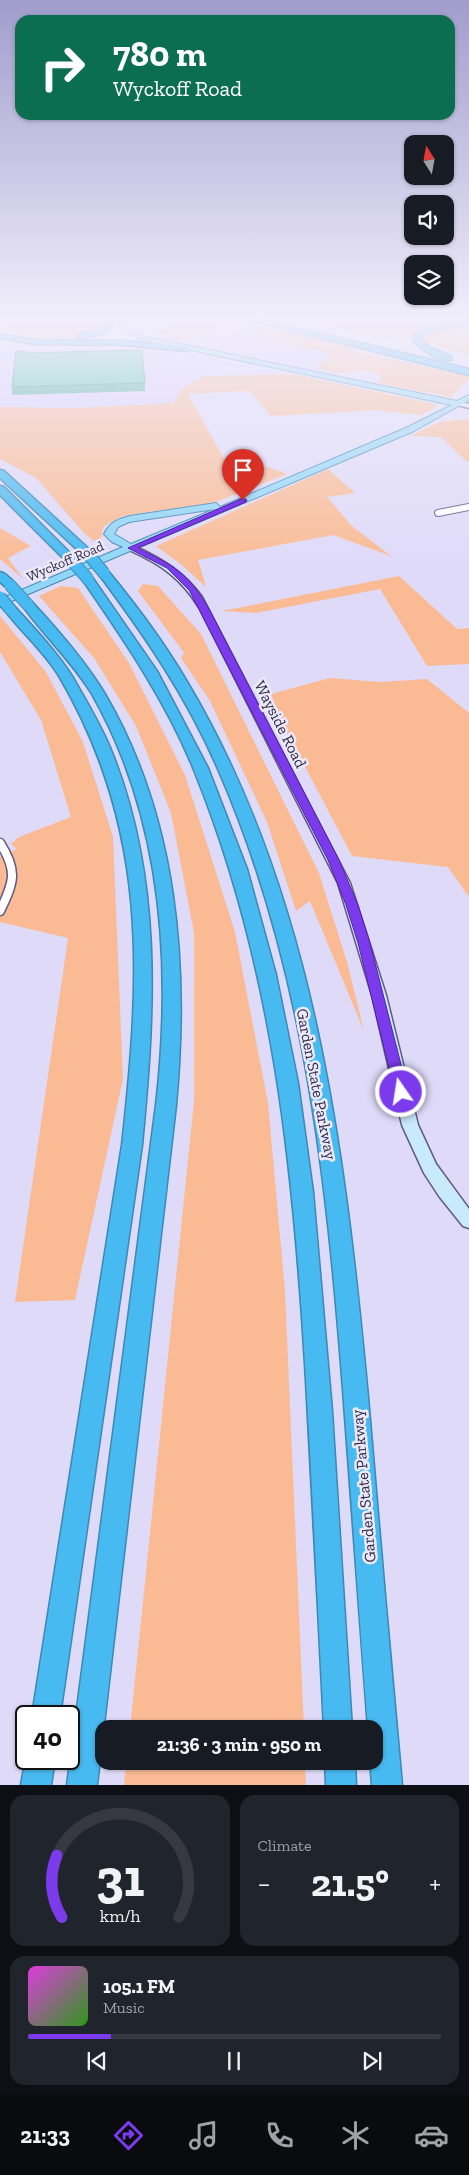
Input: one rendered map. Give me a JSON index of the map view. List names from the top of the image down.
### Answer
{
  "streets": {
    "highway": ["Garden State Parkway"],
    "main road": ["Wyckoff Road"],
    "street": ["Wayside Road"]
  },
  "crossings": [
    ["Wyckoff Road", "Wayside Road"]
  ],
  "north": "top",
  "page": {
    "turn": ["780 m", "Wyckoff Road"],
    "limit": "40",
    "trip": "21:36 · 3 min · 950 m",
    "tile": "Climate",
    "heat": ["−", "21.5°", "+"],
    "song": ["105.1 FM", "Music"],
    "tabs": "21:33",
    "gauge": ["31", "km/h"]
  }
}
